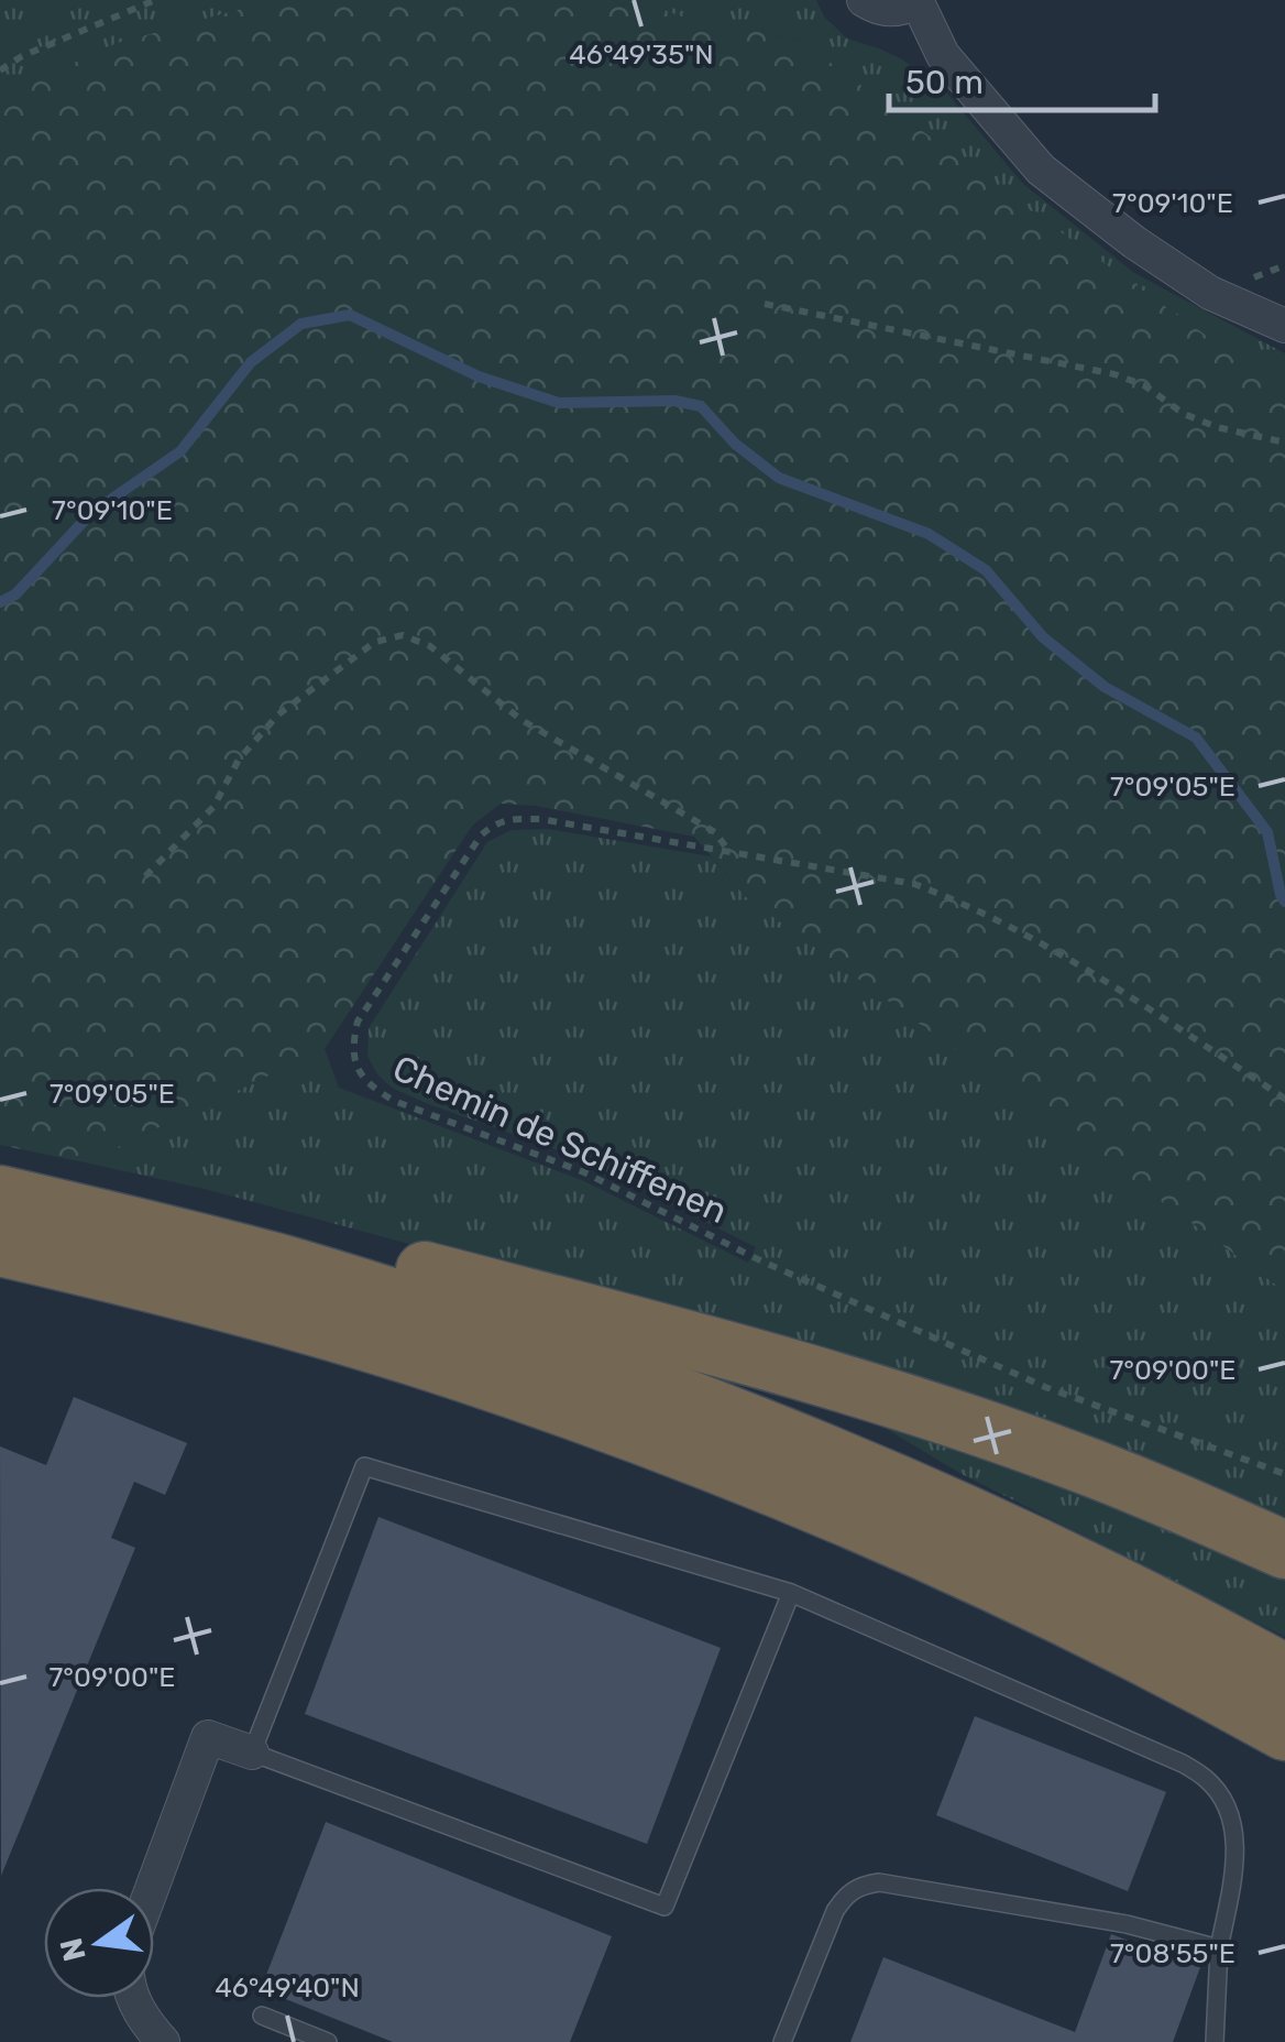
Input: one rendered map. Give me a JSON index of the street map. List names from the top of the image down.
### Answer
{
  "streets": {
    "path": ["Chemin de Schiffenen"]
  },
  "scale_bar": "50 m",
  "north": "left",
  "coordinates": [
    "46°49'35\"N",
    "7°09'10\"E",
    "7°09'05\"E",
    "7°09'00\"E",
    "7°08'55\"E",
    "46°49'40\"N"
  ]
}
